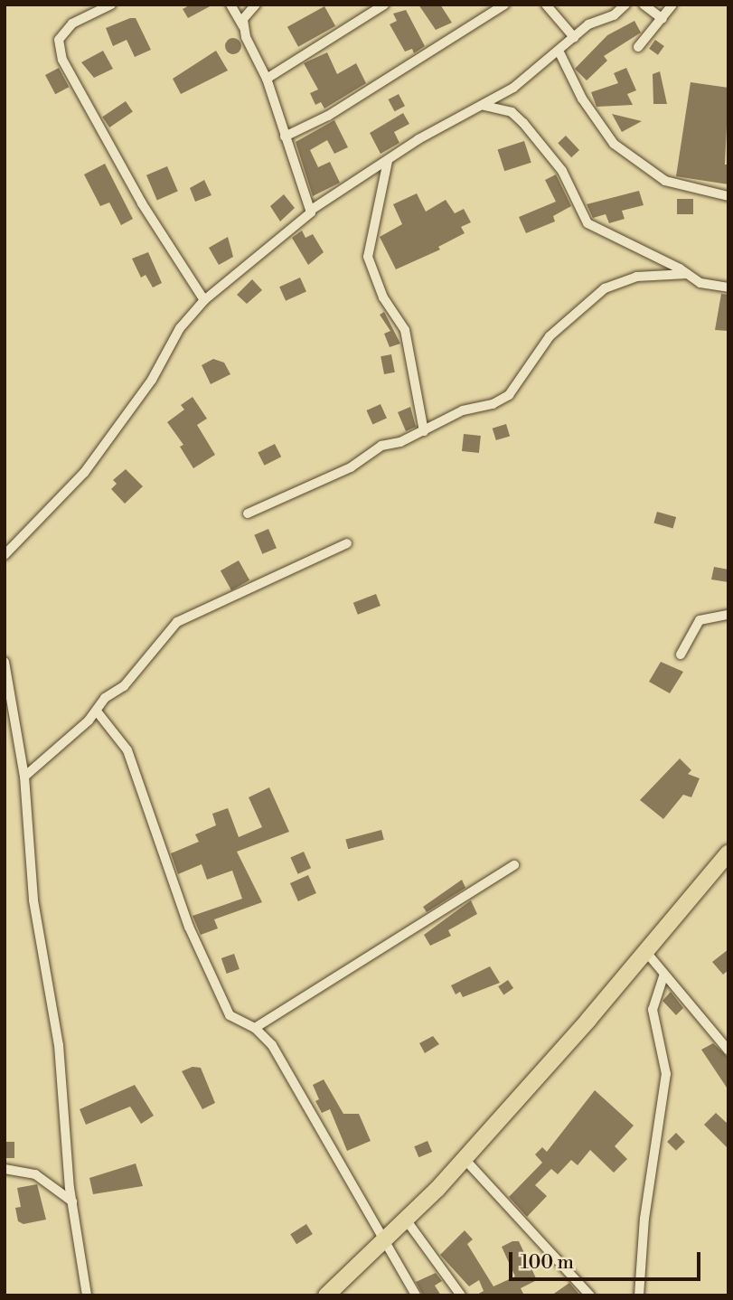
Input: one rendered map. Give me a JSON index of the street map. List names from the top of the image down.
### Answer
{
  "scale_bar": "100 m"
}
